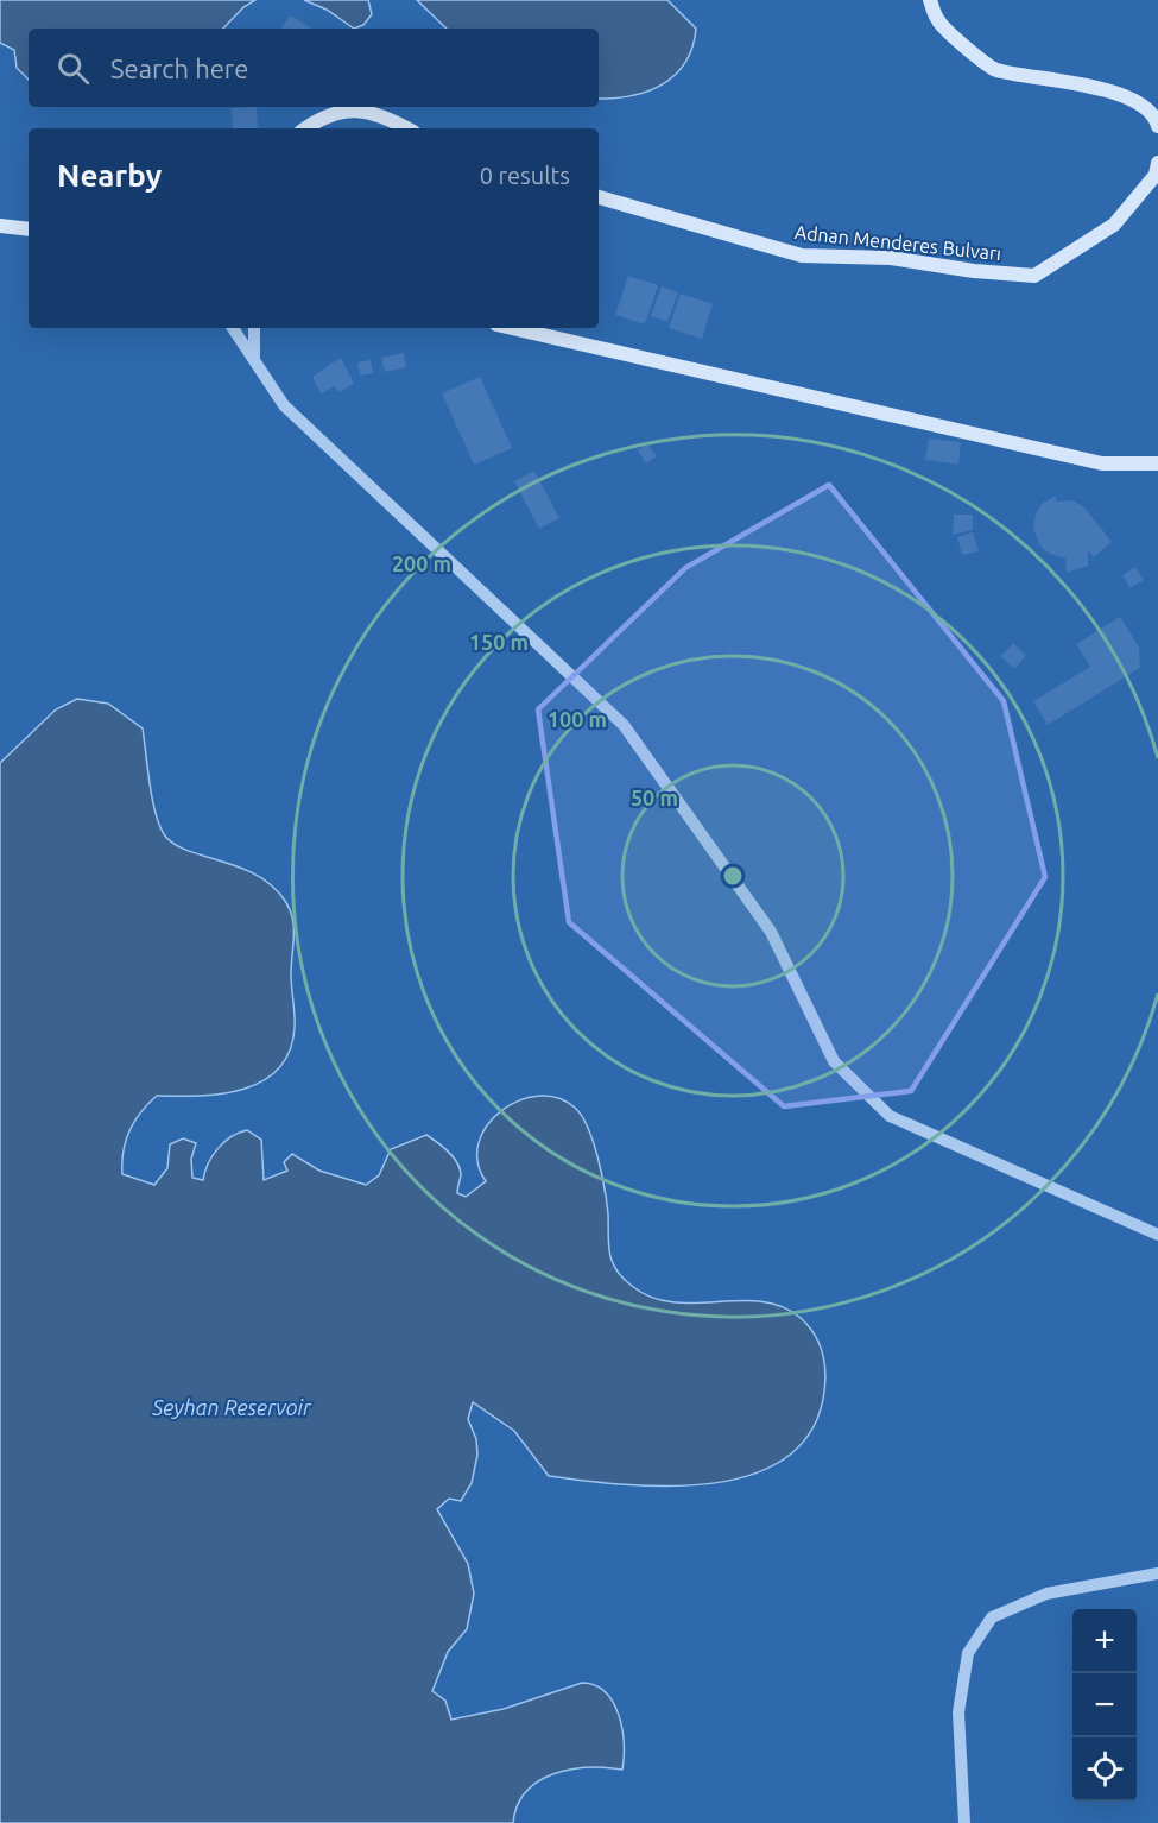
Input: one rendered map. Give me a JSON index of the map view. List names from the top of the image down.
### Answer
{
  "streets": {
    "main road": ["Adnan Menderes Bulvarı"]
  },
  "water": ["Seyhan Reservoir"],
  "page": {
    "search": "Search here",
    "heading": ["Nearby", "0 results"],
    "map_buttons": ["+", "−"]
  },
  "rings": [
    "200 m",
    "150 m",
    "100 m",
    "50 m"
  ]
}
